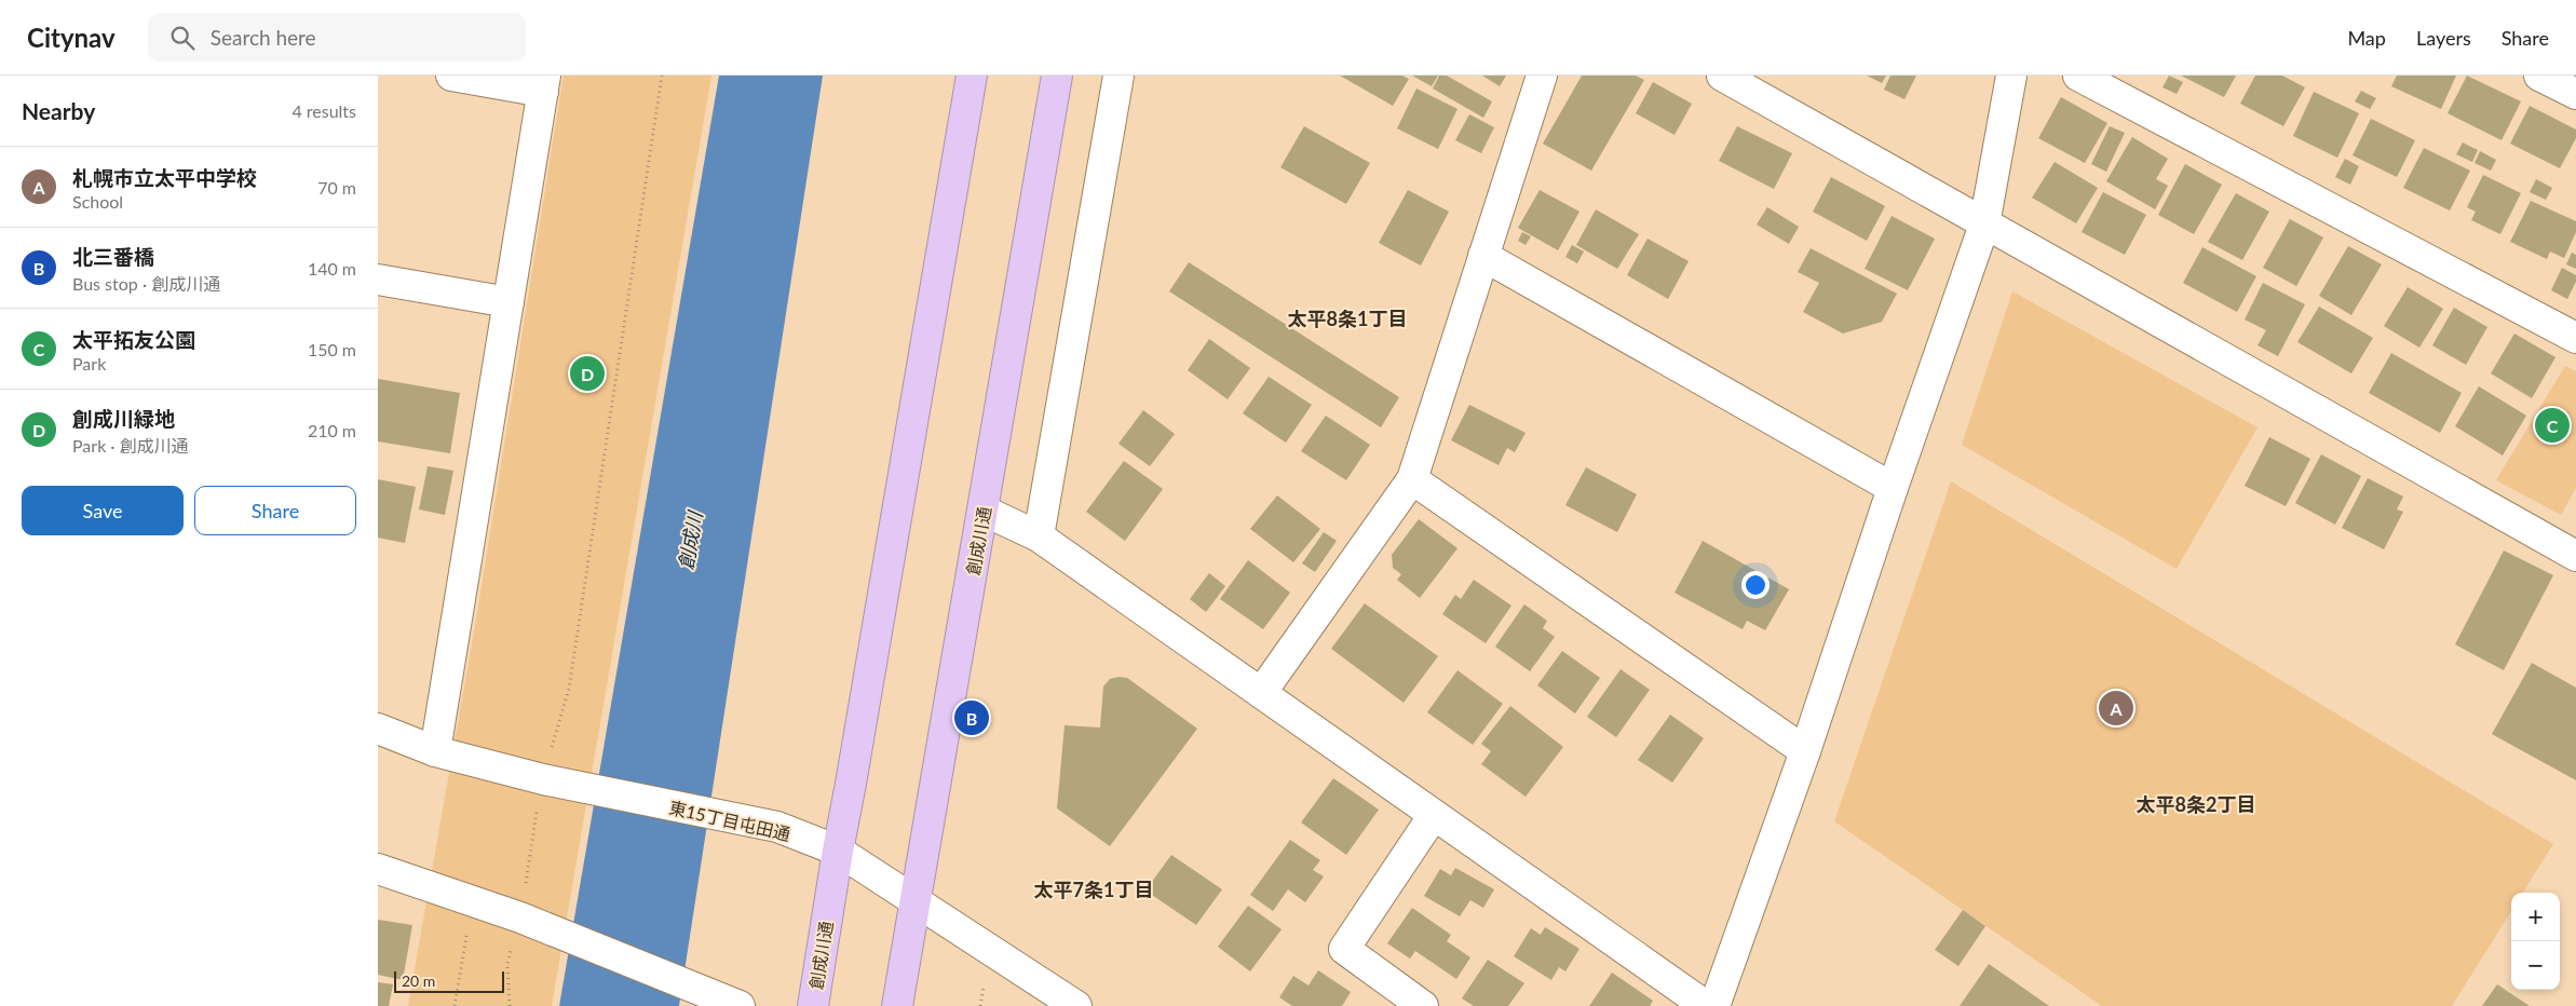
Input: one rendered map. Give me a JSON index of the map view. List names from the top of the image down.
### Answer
{
  "streets": {
    "highway": ["創成川通"],
    "street": ["東15丁目屯田通"]
  },
  "crossings": [
    ["創成川通", "東15丁目屯田通"]
  ],
  "districts": ["太平8条1丁目", "太平8条2丁目", "太平7条1丁目"],
  "water": ["創成川"],
  "scale_bar": "20 m",
  "page": {
    "header": "Citynav",
    "search": "Search here",
    "nav": ["Map", "Layers", "Share"],
    "heading": ["Nearby", "4 results"],
    "list": [
      {
        "mark": "A",
        "name": "札幌市立太平中学校",
        "note": "School",
        "value": "70 m"
      },
      {
        "mark": "B",
        "name": "北三番橋",
        "note": "Bus stop · 創成川通",
        "value": "140 m"
      },
      {
        "mark": "C",
        "name": "太平拓友公園",
        "note": "Park",
        "value": "150 m"
      },
      {
        "mark": "D",
        "name": "創成川緑地",
        "note": "Park · 創成川通",
        "value": "210 m"
      }
    ],
    "pins": [
      "D",
      "C",
      "A",
      "B"
    ],
    "buttons": ["Save", "Share"],
    "map_buttons": ["+", "−"],
    "scale": "20 m"
  }
}
